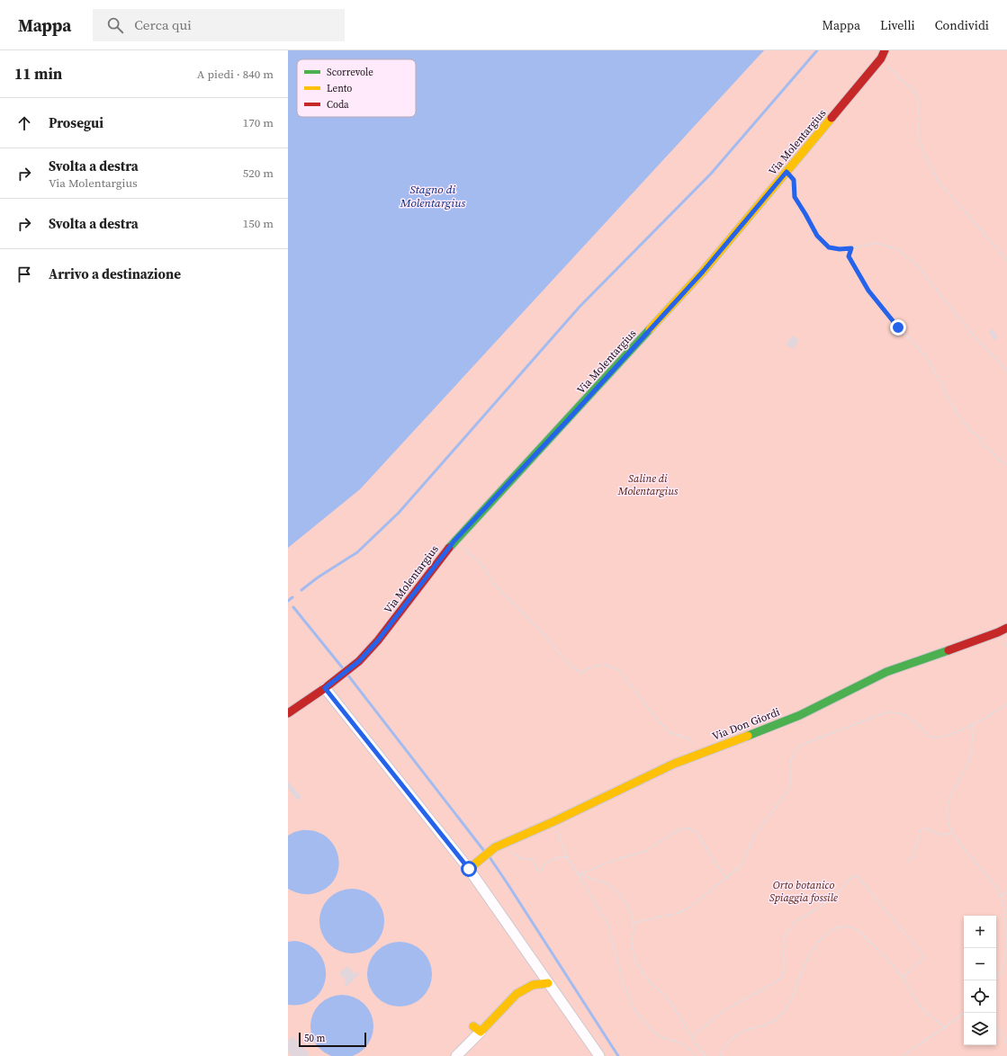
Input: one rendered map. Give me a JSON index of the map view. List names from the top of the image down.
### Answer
{
  "streets": {
    "street": ["Via Molentargius", "Via Don Giordi"]
  },
  "water": ["Stagno di Molentargius"],
  "parks": ["Saline di Molentargius", "Orto botanico Spiaggia fossile"],
  "legend": ["Scorrevole", "Lento", "Coda"],
  "scale_bar": "50 m",
  "page": {
    "header": "Mappa",
    "search": "Cerca qui",
    "nav": ["Mappa", "Livelli", "Condividi"],
    "heading": ["11 min", "A piedi · 840 m"],
    "list": [
      ["Prosegui", "170 m"],
      ["Svolta a destra", "Via Molentargius", "520 m"],
      ["Svolta a destra", "150 m"],
      "Arrivo a destinazione"
    ],
    "map_buttons": ["+", "−"],
    "scale": "50 m"
  }
}
